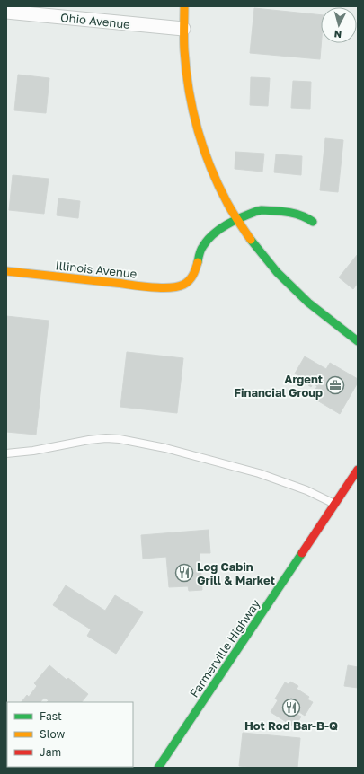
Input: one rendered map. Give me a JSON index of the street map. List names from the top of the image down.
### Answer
{
  "streets": {
    "street": ["Ohio Avenue", "Illinois Avenue", "Farmerville Highway"]
  },
  "places": {
    "office": ["Argent Financial Group"],
    "restaurant": ["Log Cabin Grill & Market", "Hot Rod Bar-B-Q"]
  },
  "legend": ["Fast", "Slow", "Jam"],
  "north": "bottom"
}
